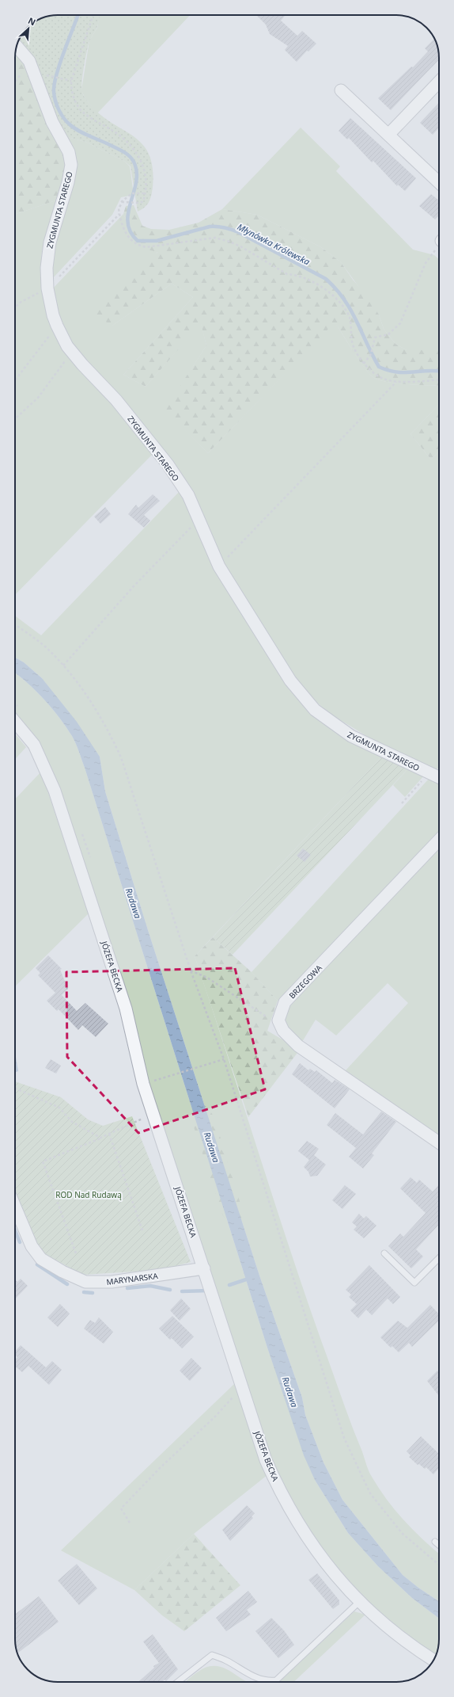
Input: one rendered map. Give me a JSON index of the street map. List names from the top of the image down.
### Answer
{
  "streets": {
    "street": [
      "ZYGMUNTA STAREGO",
      "JÓZEFA BECKA",
      "BRZEGOWA",
      "MARYNARSKA"
    ]
  },
  "crossings": [
    ["JÓZEFA BECKA", "MARYNARSKA"]
  ],
  "water": ["Młynówka Królewska", "Rudawa"],
  "parks": ["ROD Nad Rudawą"],
  "north": "top right"
}
